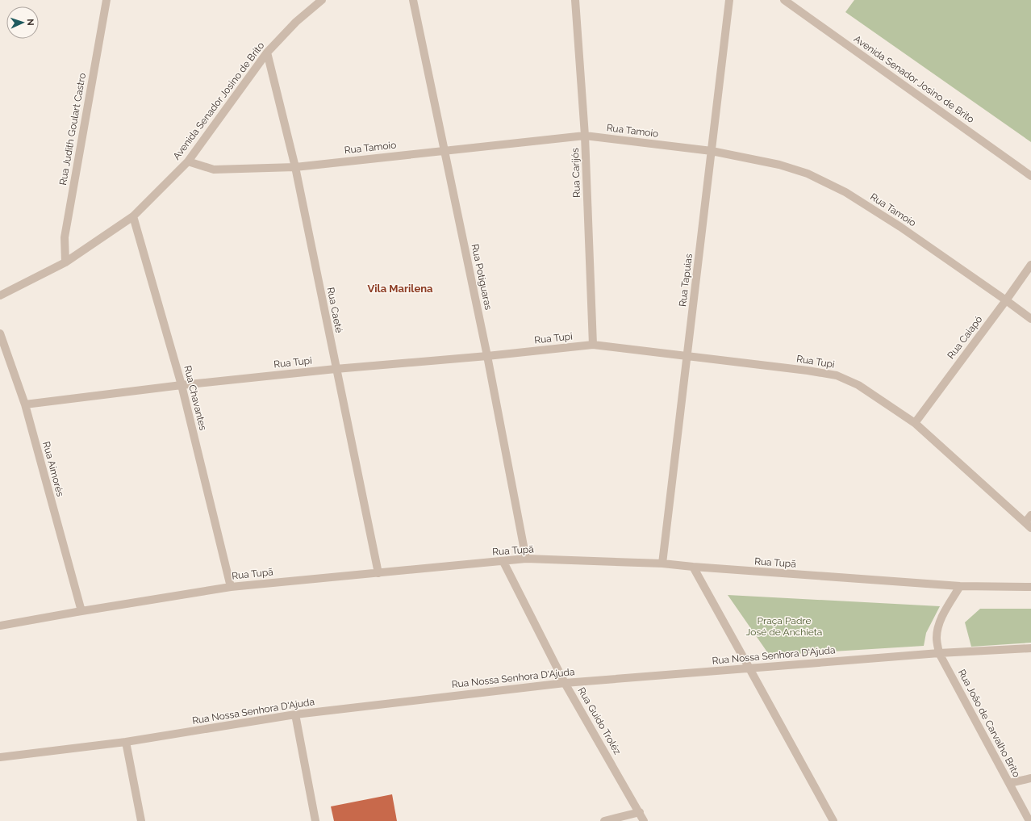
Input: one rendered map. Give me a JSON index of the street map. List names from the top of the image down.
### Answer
{
  "streets": {
    "street": [
      "Avenida Senador Josino de Brito",
      "Rua Judith Goulart Castro",
      "Rua Tamoio",
      "Rua Carijós",
      "Rua Potiguaras",
      "Rua Tapuias",
      "Rua Caeté",
      "Rua Caiapó",
      "Rua Tupi",
      "Rua Chavantes",
      "Rua Aimorés",
      "Rua Tupã",
      "Rua Nossa Senhora D'Ajuda",
      "Rua Guido Troléz",
      "Rua João de Carvalho Brito"
    ]
  },
  "crossings": [
    ["Avenida Senador Josino de Brito", "Rua Judith Goulart Castro"],
    ["Avenida Senador Josino de Brito", "Rua Tamoio"],
    ["Avenida Senador Josino de Brito", "Rua Caeté"],
    ["Avenida Senador Josino de Brito", "Rua Chavantes"],
    ["Rua Tamoio", "Rua Carijós"],
    ["Rua Tamoio", "Rua Potiguaras"],
    ["Rua Tamoio", "Rua Tapuias"],
    ["Rua Tamoio", "Rua Caeté"],
    ["Rua Tamoio", "Rua Caiapó"],
    ["Rua Carijós", "Rua Tupi"],
    ["Rua Potiguaras", "Rua Tupi"],
    ["Rua Potiguaras", "Rua Tupã"],
    ["Rua Tapuias", "Rua Tupi"],
    ["Rua Tapuias", "Rua Tupã"],
    ["Rua Caeté", "Rua Tupi"],
    ["Rua Caeté", "Rua Tupã"],
    ["Rua Caiapó", "Rua Tupi"],
    ["Rua Tupi", "Rua Chavantes"],
    ["Rua Tupi", "Rua Aimorés"],
    ["Rua Chavantes", "Rua Tupã"],
    ["Rua Aimorés", "Rua Tupã"],
    ["Rua Tupã", "Rua Guido Troléz"],
    ["Rua Nossa Senhora D'Ajuda", "Rua Guido Troléz"],
    ["Rua Nossa Senhora D'Ajuda", "Rua João de Carvalho Brito"]
  ],
  "districts": ["Vila Marilena"],
  "parks": ["Praça Padre José de Anchieta"],
  "north": "right"
}
